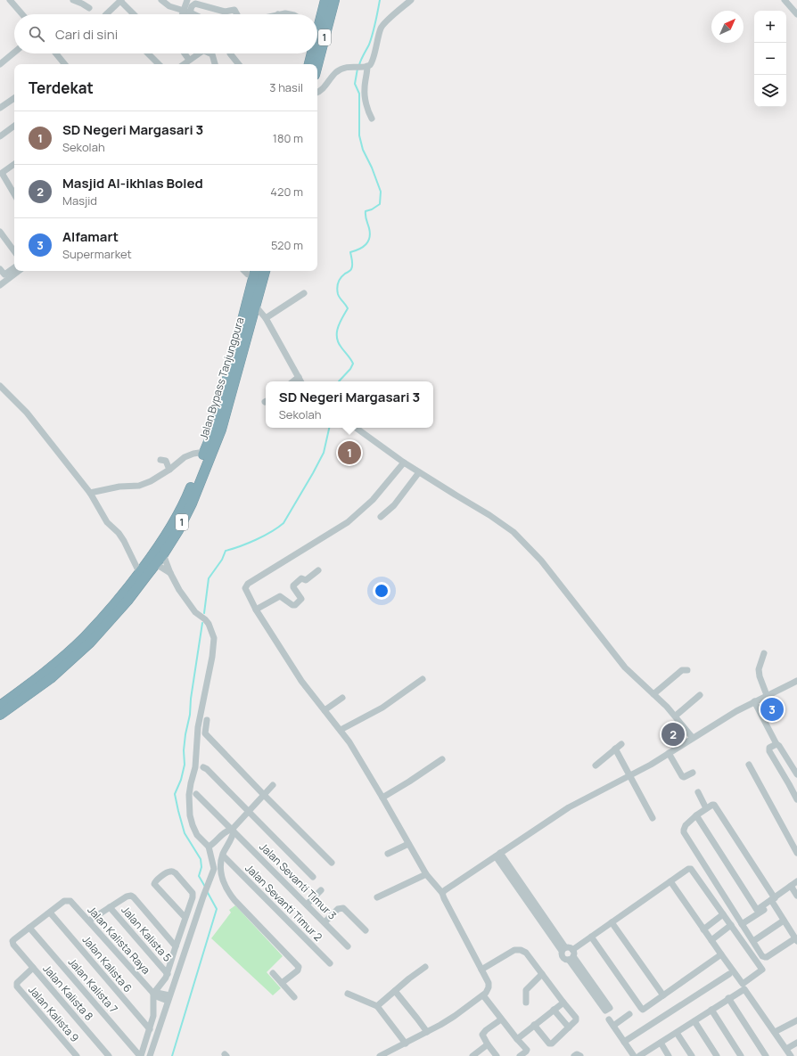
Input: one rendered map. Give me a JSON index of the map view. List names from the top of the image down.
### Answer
{
  "streets": {
    "highway": ["1", "Jalan Bypass Tanjungpura"],
    "street": [
      "Jalan Sevanti Timur 3",
      "Jalan Sevanti Timur 2",
      "Jalan Kalista 5",
      "Jalan Kalista Raya",
      "Jalan Kalista 6",
      "Jalan Kalista 7",
      "Jalan Kalista 8",
      "Jalan Kalista 9"
    ]
  },
  "crossings": [
    ["Jalan Kalista Raya", "Jalan Kalista 6"],
    ["Jalan Kalista 7", "Jalan Kalista 8"],
    ["Jalan Kalista 8", "Jalan Kalista 9"]
  ],
  "north": "top right",
  "page": {
    "map_buttons": ["+", "−"],
    "search": "Cari di sini",
    "heading": ["Terdekat", "3 hasil"],
    "list": [
      {
        "mark": "1",
        "name": "SD Negeri Margasari 3",
        "note": "Sekolah",
        "value": "180 m"
      },
      {
        "mark": "2",
        "name": "Masjid Al-ikhlas Boled",
        "note": "Masjid",
        "value": "420 m"
      },
      {
        "mark": "3",
        "name": "Alfamart",
        "note": "Supermarket",
        "value": "520 m"
      }
    ],
    "popup": ["SD Negeri Margasari 3", "Sekolah"],
    "pins": ["1", "3", "2"]
  }
}
